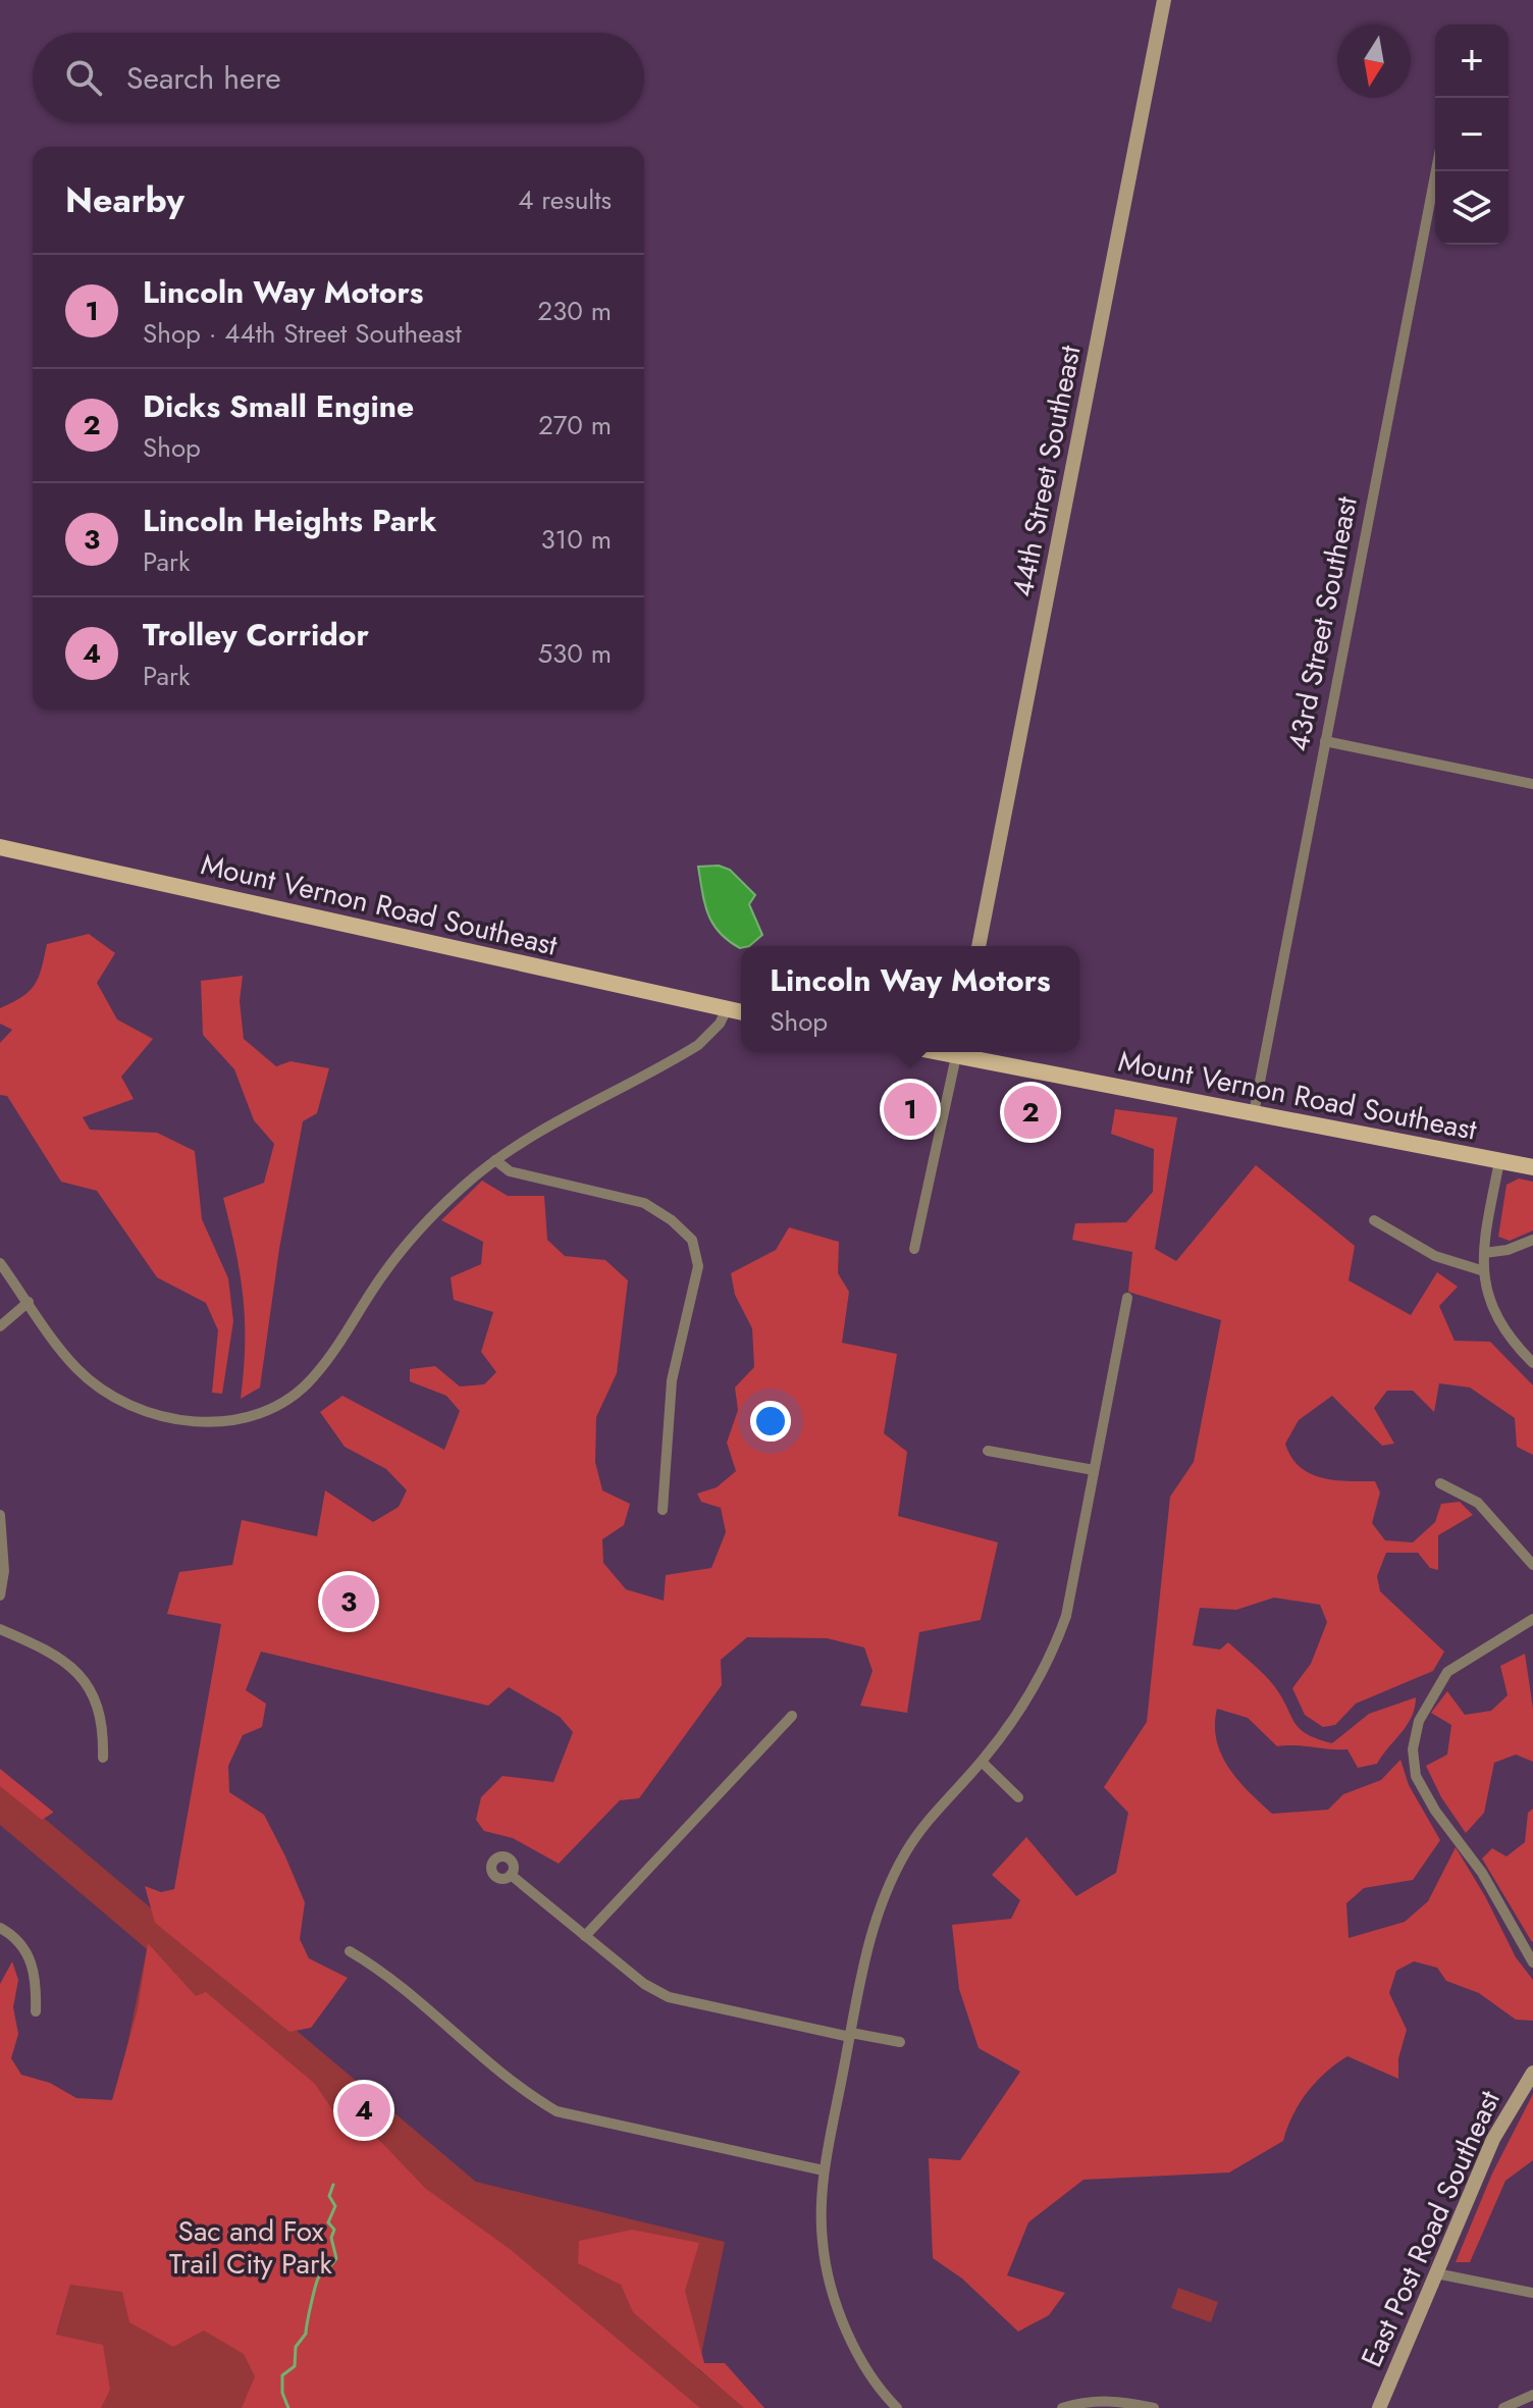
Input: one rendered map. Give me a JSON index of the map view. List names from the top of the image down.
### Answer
{
  "streets": {
    "main road": ["Mount Vernon Road Southeast"],
    "street": ["44th Street Southeast", "43rd Street Southeast", "East Post Road Southeast"]
  },
  "crossings": [
    ["43rd Street Southeast", "Mount Vernon Road Southeast"]
  ],
  "parks": ["Sac and Fox Trail City Park"],
  "north": "bottom",
  "page": {
    "map_buttons": ["+", "−"],
    "search": "Search here",
    "heading": ["Nearby", "4 results"],
    "list": [
      {
        "mark": "1",
        "name": "Lincoln Way Motors",
        "note": "Shop · 44th Street Southeast",
        "value": "230 m"
      },
      {
        "mark": "2",
        "name": "Dicks Small Engine",
        "note": "Shop",
        "value": "270 m"
      },
      {
        "mark": "3",
        "name": "Lincoln Heights Park",
        "note": "Park",
        "value": "310 m"
      },
      {
        "mark": "4",
        "name": "Trolley Corridor",
        "note": "Park",
        "value": "530 m"
      }
    ],
    "popup": ["Lincoln Way Motors", "Shop"],
    "pins": [
      "1",
      "2",
      "3",
      "4"
    ]
  }
}
